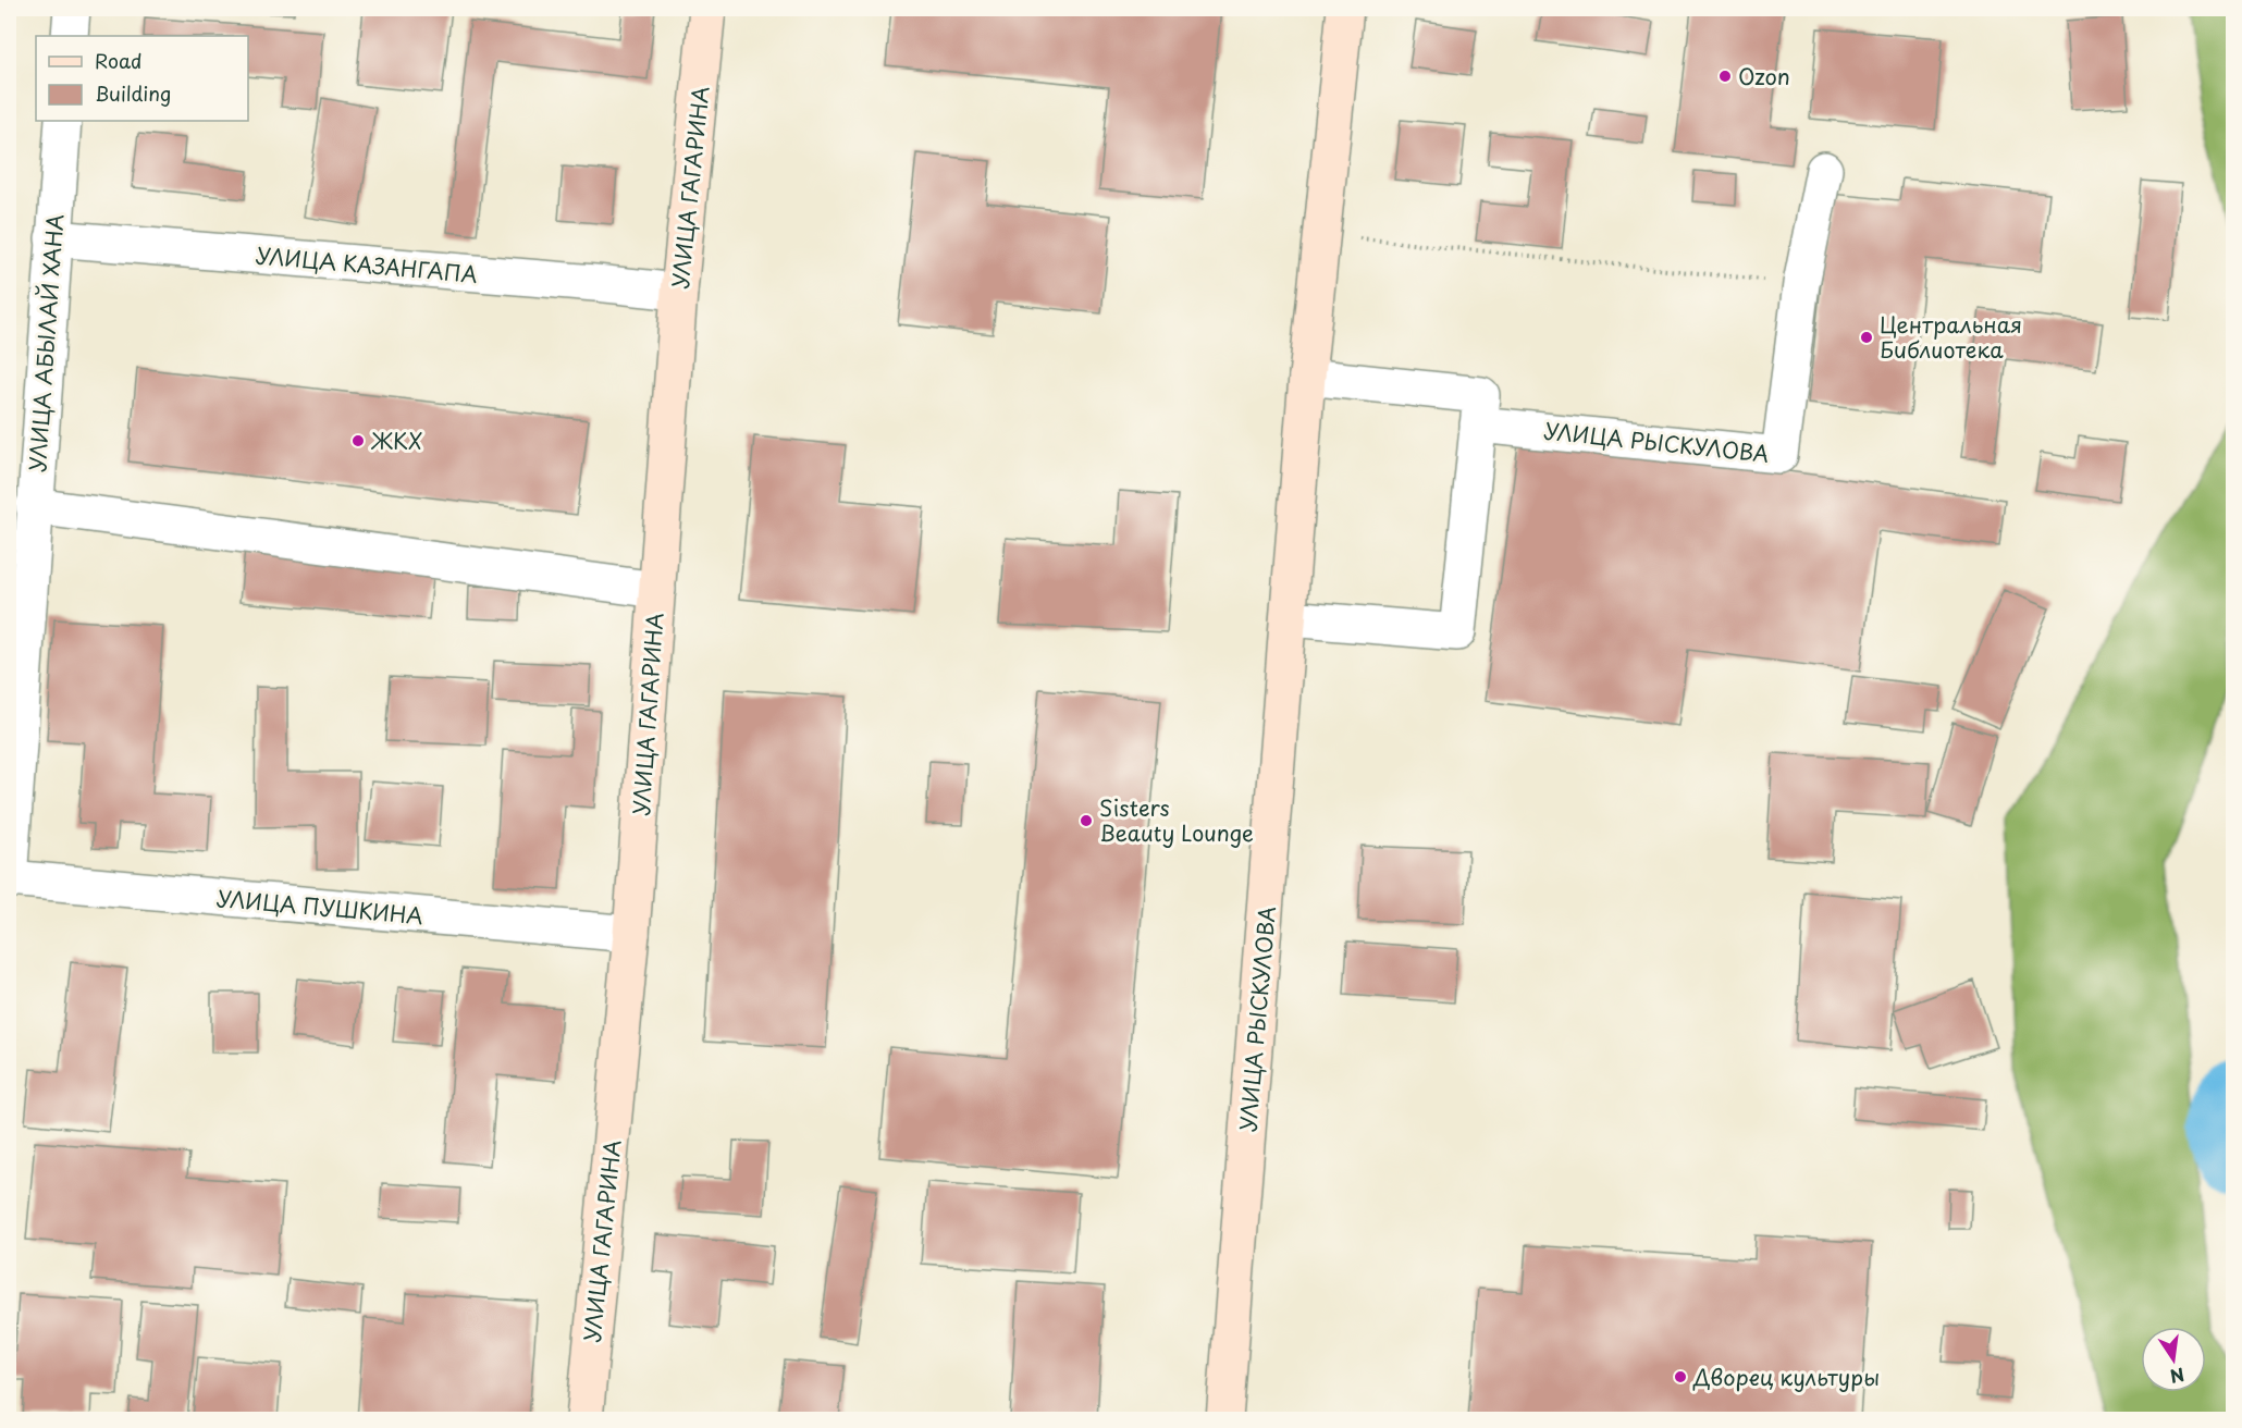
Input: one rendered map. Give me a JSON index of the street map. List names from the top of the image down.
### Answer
{
  "streets": {
    "main road": ["УЛИЦА ГАГАРИНА", "УЛИЦА РЫСКУЛОВА"],
    "street": ["УЛИЦА КАЗАНГАПА", "УЛИЦА АБЫЛАЙ ХАНА", "УЛИЦА ПУШКИНА"]
  },
  "crossings": [
    ["УЛИЦА ГАГАРИНА", "УЛИЦА КАЗАНГАПА"],
    ["УЛИЦА ГАГАРИНА", "УЛИЦА ПУШКИНА"],
    ["УЛИЦА КАЗАНГАПА", "УЛИЦА АБЫЛАЙ ХАНА"],
    ["УЛИЦА АБЫЛАЙ ХАНА", "УЛИЦА ПУШКИНА"]
  ],
  "places": [
    "Ozon",
    "Центральная Библиотека",
    "ЖКХ",
    "Sisters Beauty Lounge",
    "Дворец культуры"
  ],
  "legend": ["Road", "Building"],
  "north": "bottom"
}
